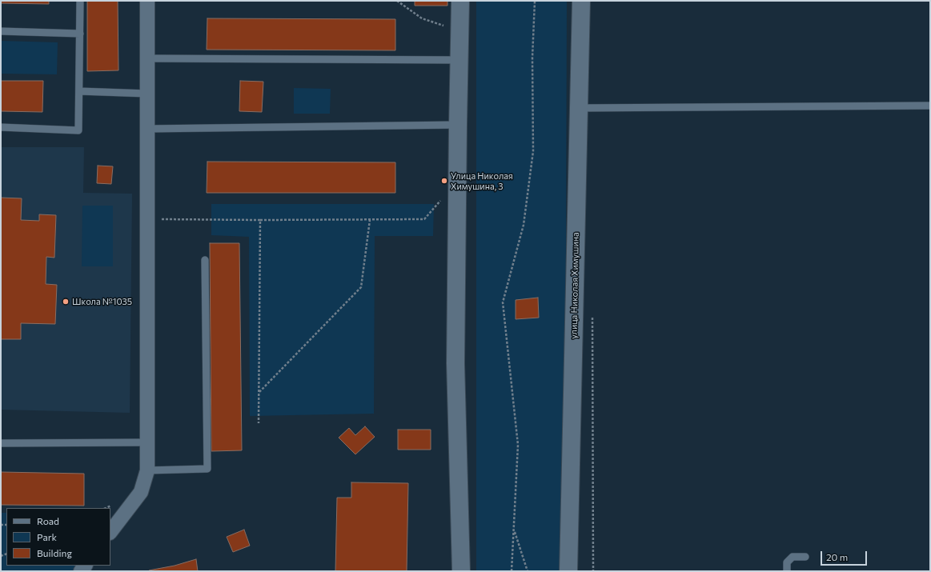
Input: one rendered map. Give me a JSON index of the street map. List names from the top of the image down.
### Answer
{
  "streets": {
    "main road": ["улица Николая Химушина"]
  },
  "places": ["Улица Николая Химушина, 3", "Школа №1035"],
  "legend": ["Road", "Park", "Building"],
  "scale_bar": "20 m"
}
